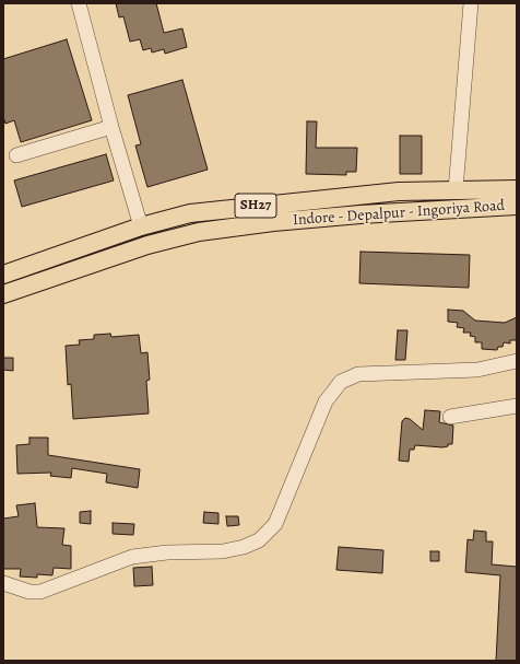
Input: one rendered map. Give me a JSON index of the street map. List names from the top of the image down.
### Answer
{
  "streets": {
    "main road": ["SH27", "Indore - Depalpur - Ingoriya Road"]
  }
}
